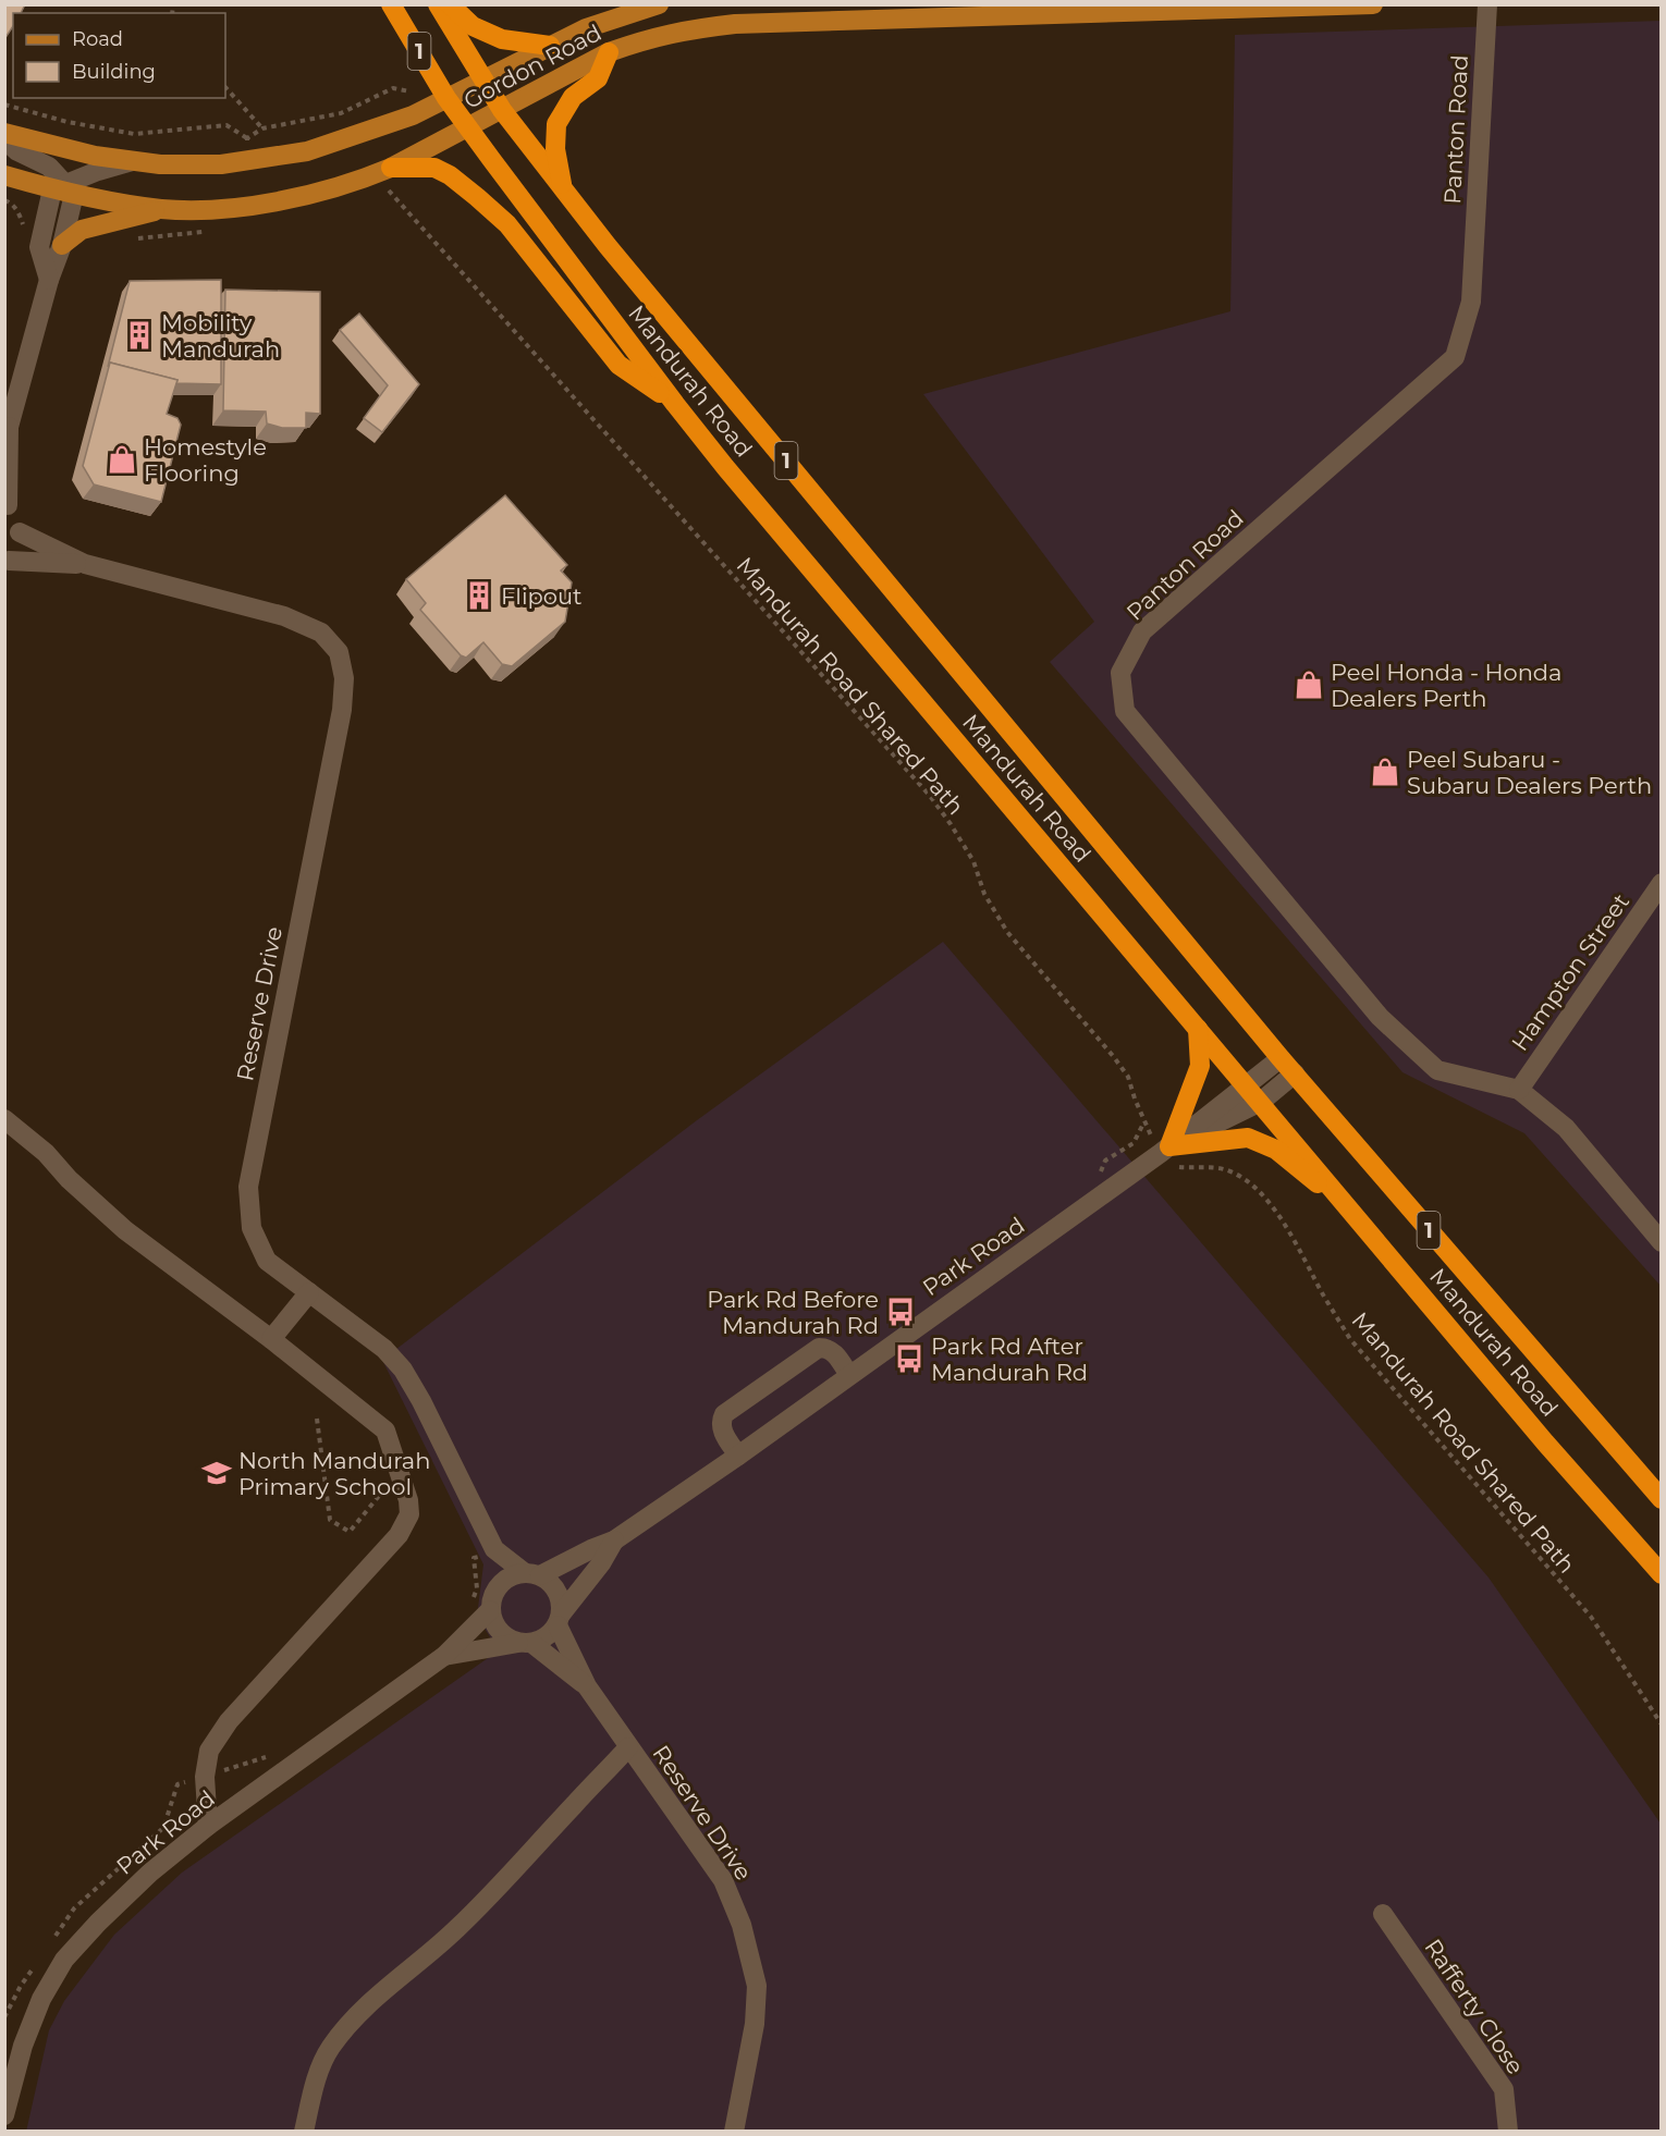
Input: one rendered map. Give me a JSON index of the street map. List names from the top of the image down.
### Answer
{
  "streets": {
    "highway": ["1", "Mandurah Road"],
    "main road": ["Gordon Road"],
    "street": [
      "Panton Road",
      "Hampton Street",
      "Reserve Drive",
      "Park Road",
      "Rafferty Close"
    ],
    "path": ["Mandurah Road Shared Path"]
  },
  "crossings": [
    ["Gordon Road", "Mandurah Road"],
    ["Panton Road", "Hampton Street"],
    ["Mandurah Road", "Park Road"],
    ["Mandurah Road Shared Path", "Park Road"],
    ["Reserve Drive", "Park Road"]
  ],
  "places": {
    "building": ["Mobility Mandurah", "Flipout"],
    "shop": ["Homestyle Flooring", "Peel Honda - Honda Dealers Perth", "Peel Subaru - Subaru Dealers Perth"],
    "bus stop": ["Park Rd Before Mandurah Rd", "Park Rd After Mandurah Rd"],
    "school or university": ["North Mandurah Primary School"]
  },
  "legend": ["Road", "Building"]
}
